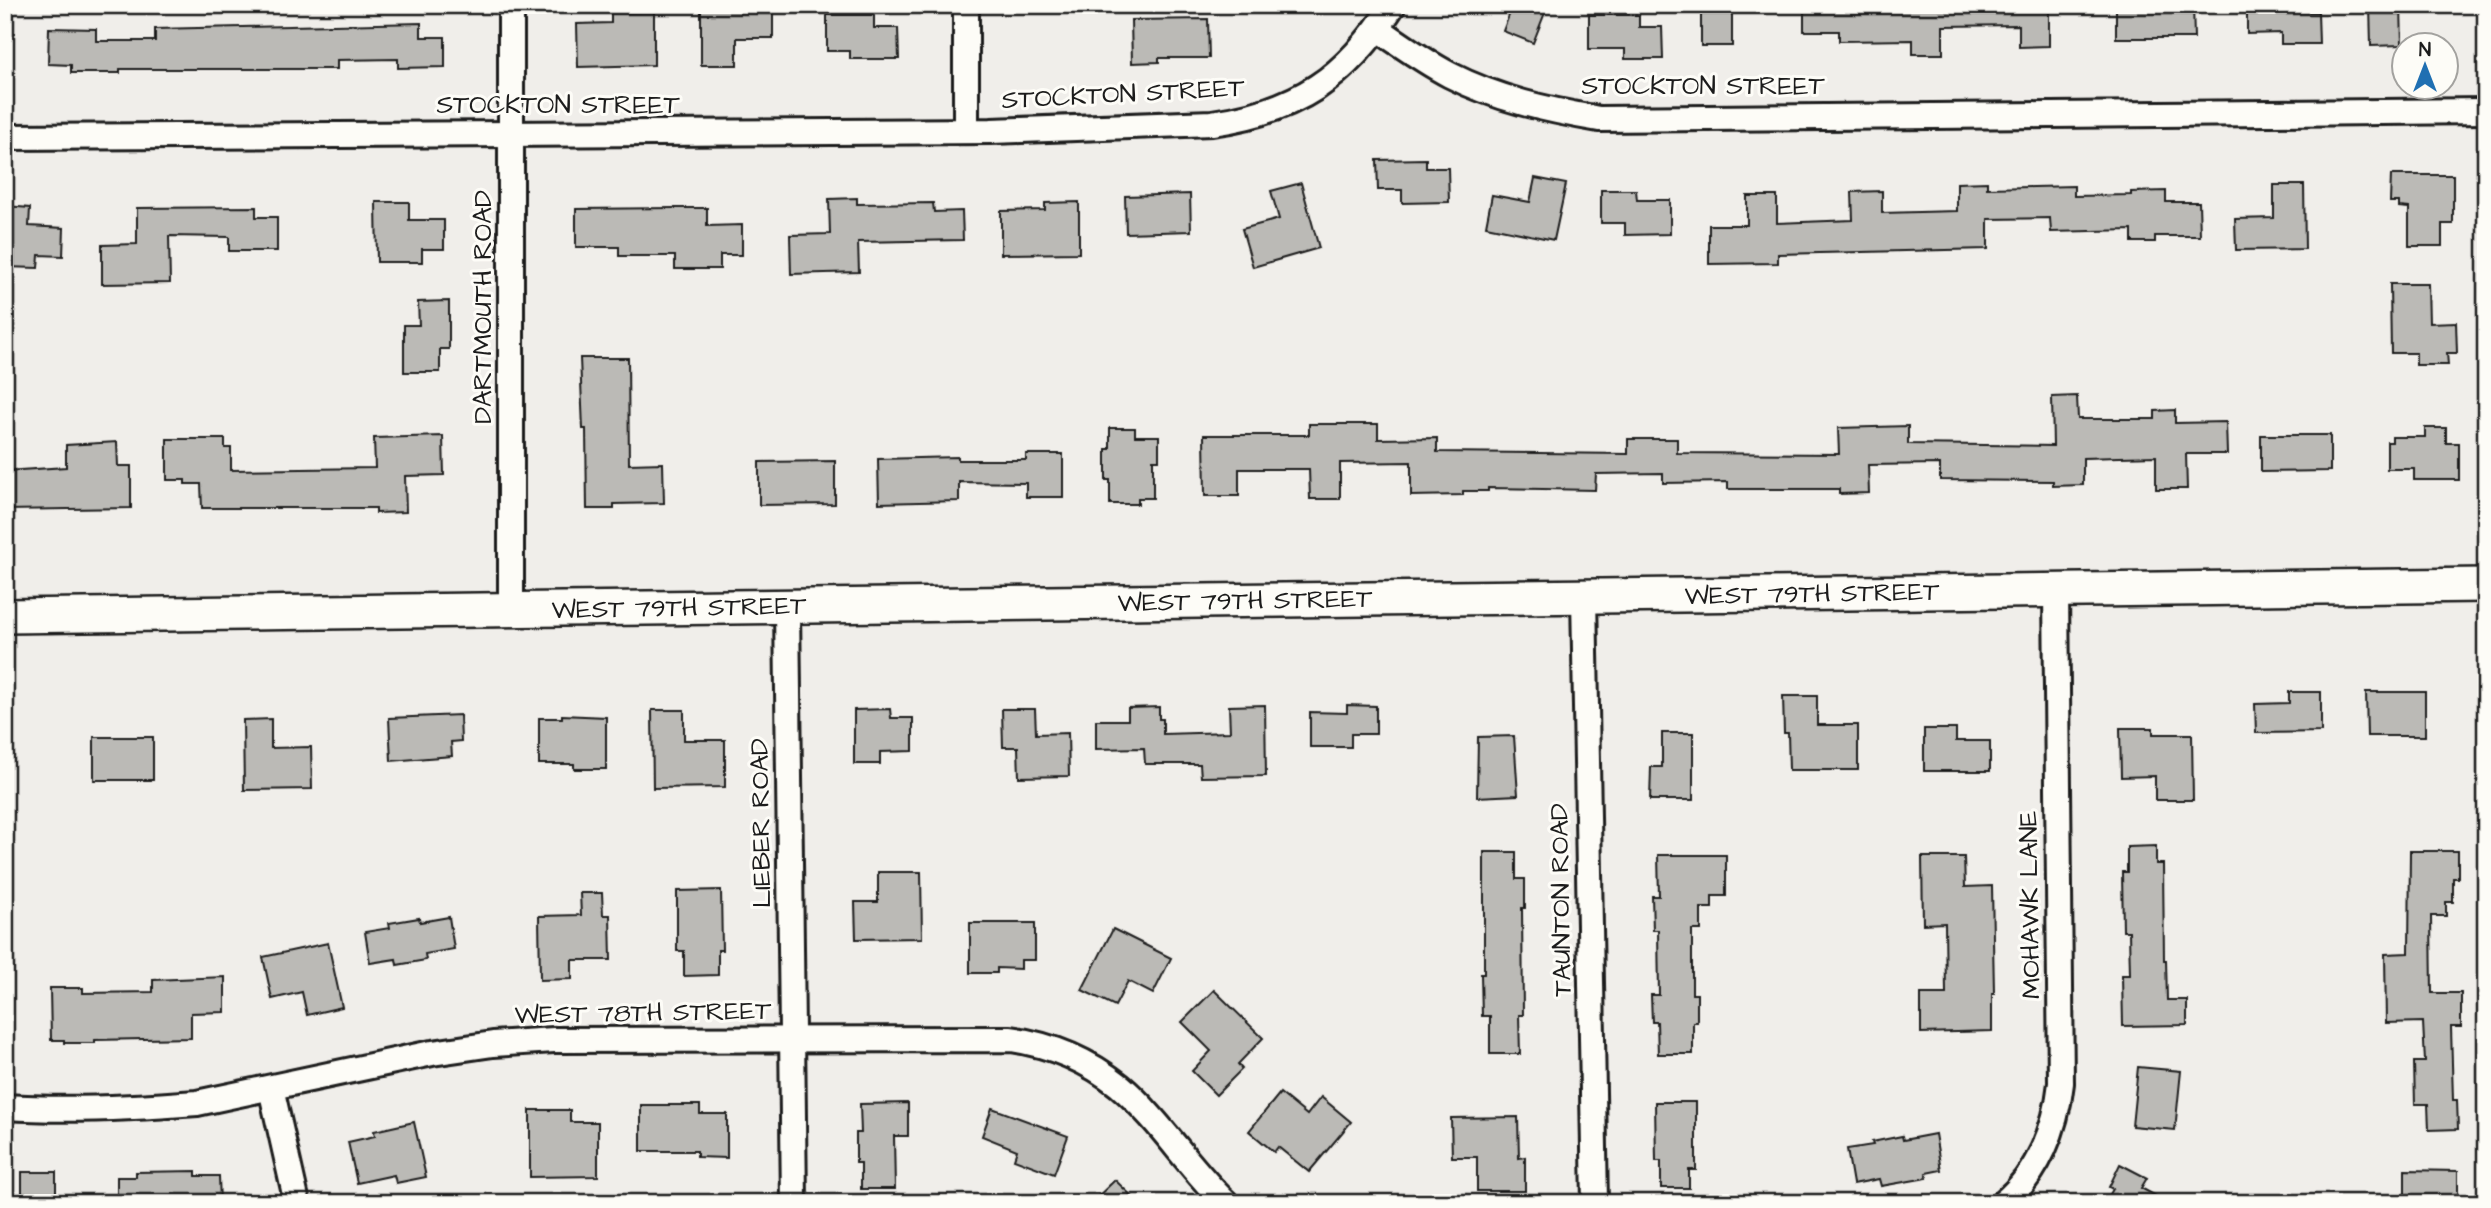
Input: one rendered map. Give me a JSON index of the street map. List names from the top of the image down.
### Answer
{
  "streets": {
    "main road": ["WEST 79TH STREET"],
    "street": [
      "STOCKTON STREET",
      "DARTMOUTH ROAD",
      "LIEBER ROAD",
      "TAUNTON ROAD",
      "MOHAWK LANE",
      "WEST 78TH STREET"
    ]
  },
  "crossings": [
    ["STOCKTON STREET", "DARTMOUTH ROAD"],
    ["DARTMOUTH ROAD", "WEST 79TH STREET"],
    ["WEST 79TH STREET", "LIEBER ROAD"],
    ["WEST 79TH STREET", "TAUNTON ROAD"],
    ["WEST 79TH STREET", "MOHAWK LANE"],
    ["LIEBER ROAD", "WEST 78TH STREET"]
  ],
  "north": "top"
}
